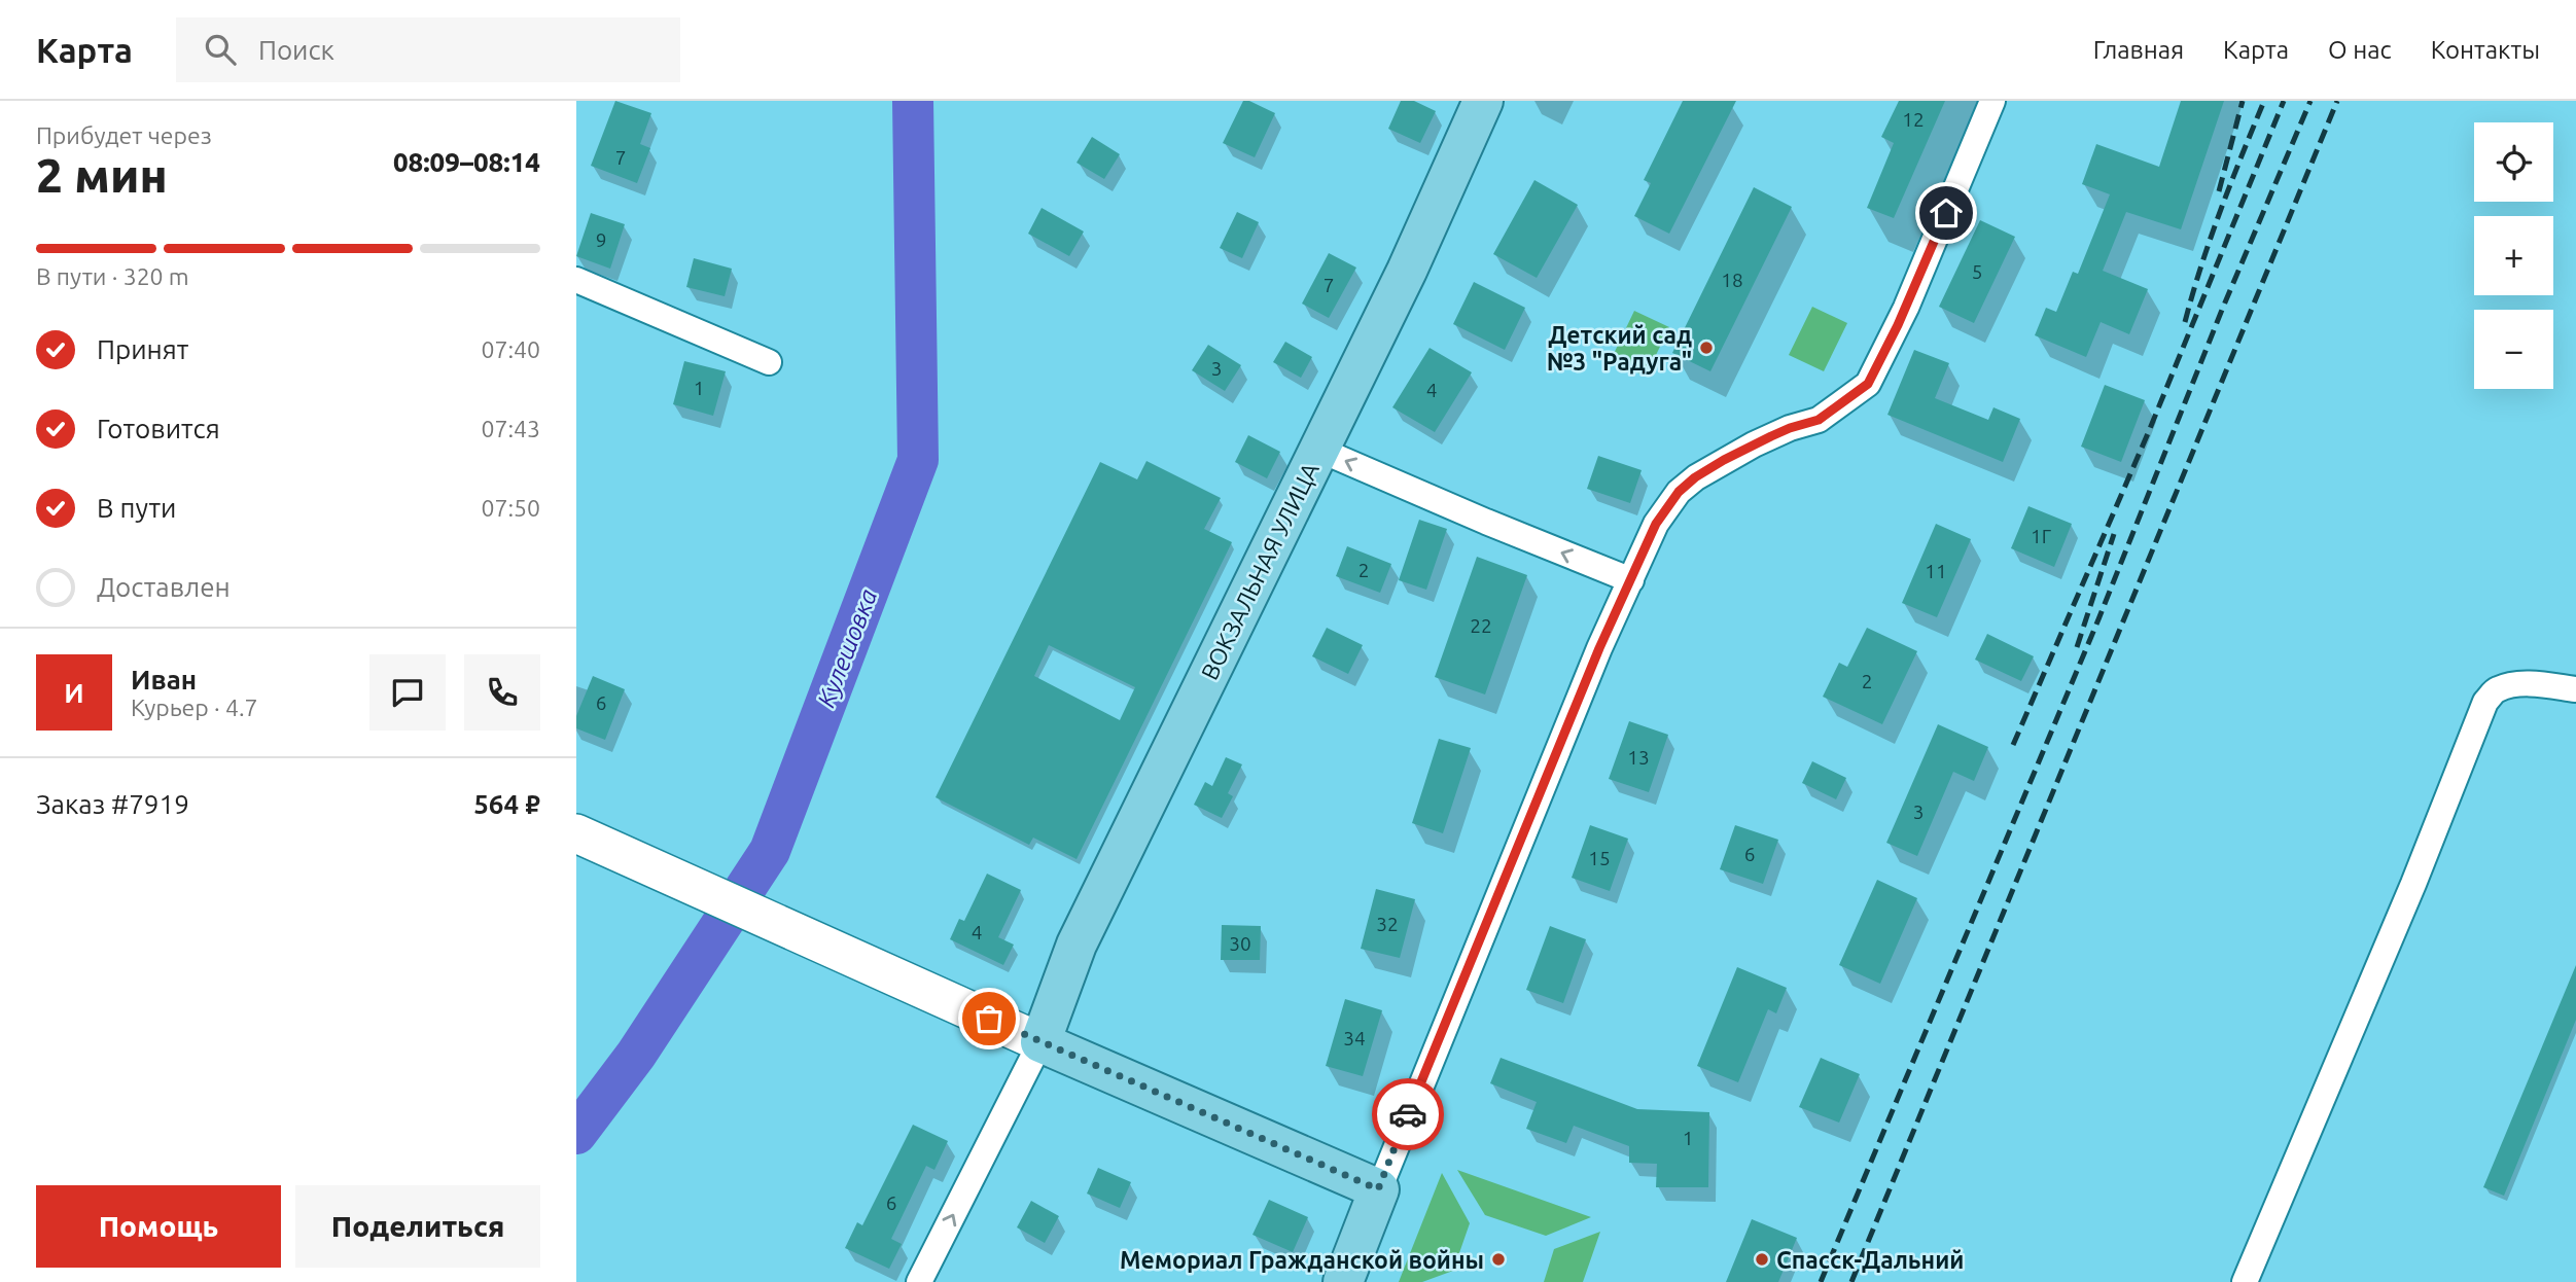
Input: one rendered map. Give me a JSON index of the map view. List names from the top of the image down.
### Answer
{
  "streets": {
    "main road": ["ВОКЗАЛЬНАЯ УЛИЦА"]
  },
  "water": ["Кулешовка"],
  "places": ["Детский сад №3 \"Радуга\"", "Мемориал Гражданской войны", "Спасск-Дальний"],
  "house_numbers": [
    "12",
    "7",
    "9",
    "5",
    "18",
    "7",
    "3",
    "1",
    "4",
    "1Г",
    "2",
    "11",
    "22",
    "2",
    "6",
    "13",
    "3",
    "6",
    "15",
    "32",
    "4",
    "30",
    "34",
    "1",
    "6"
  ],
  "page": {
    "header": "Карта",
    "search": "Поиск",
    "nav": [
      "Главная",
      "Карта",
      "О нас",
      "Контакты"
    ],
    "heading": ["2 мин", "Прибудет через", "08:09–08:14"],
    "panel": [
      "Иван",
      "Курьер · 4.7",
      "Заказ #7919",
      "564 ₽"
    ],
    "map_buttons": ["+", "−"],
    "bar": "В пути · 320 m",
    "list": [
      ["Принят", "07:40"],
      ["Готовится", "07:43"],
      ["В пути", "07:50"],
      "Доставлен"
    ],
    "round": "И",
    "buttons": ["Помощь", "Поделиться"]
  }
}
